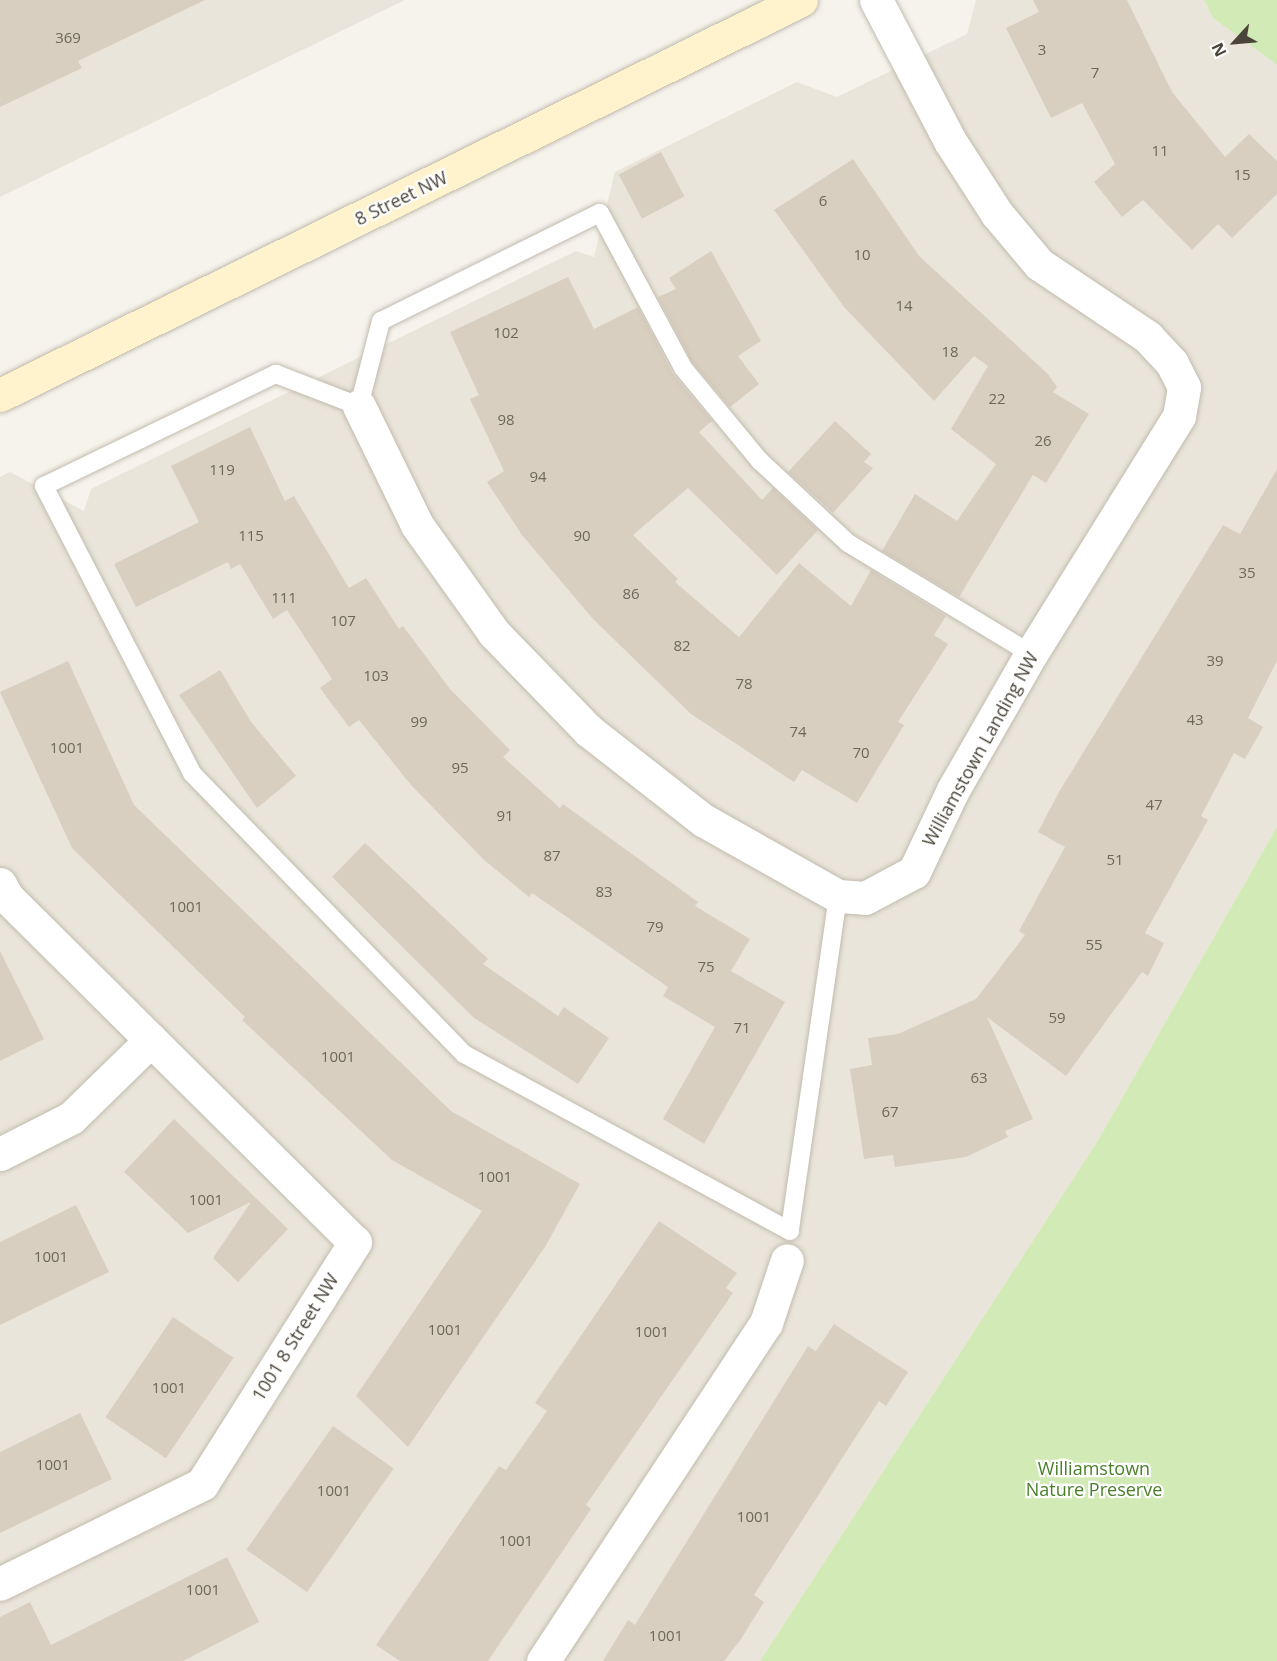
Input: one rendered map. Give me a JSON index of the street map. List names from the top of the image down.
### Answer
{
  "streets": {
    "street": ["8 Street NW", "Williamstown Landing NW", "1001 8 Street NW"]
  },
  "parks": ["Williamstown Nature Preserve"],
  "house_numbers": [
    "369",
    "3",
    "7",
    "11",
    "15",
    "6",
    "10",
    "14",
    "102",
    "18",
    "22",
    "98",
    "26",
    "119",
    "94",
    "115",
    "90",
    "35",
    "86",
    "111",
    "107",
    "82",
    "39",
    "103",
    "78",
    "43",
    "99",
    "74",
    "1001",
    "70",
    "95",
    "47",
    "91",
    "87",
    "51",
    "83",
    "1001",
    "79",
    "55",
    "75",
    "59",
    "71",
    "1001",
    "63",
    "67",
    "1001",
    "1001",
    "1001",
    "1001",
    "1001",
    "1001",
    "1001",
    "1001",
    "1001",
    "1001",
    "1001",
    "1001"
  ],
  "north": "bottom left"
}
